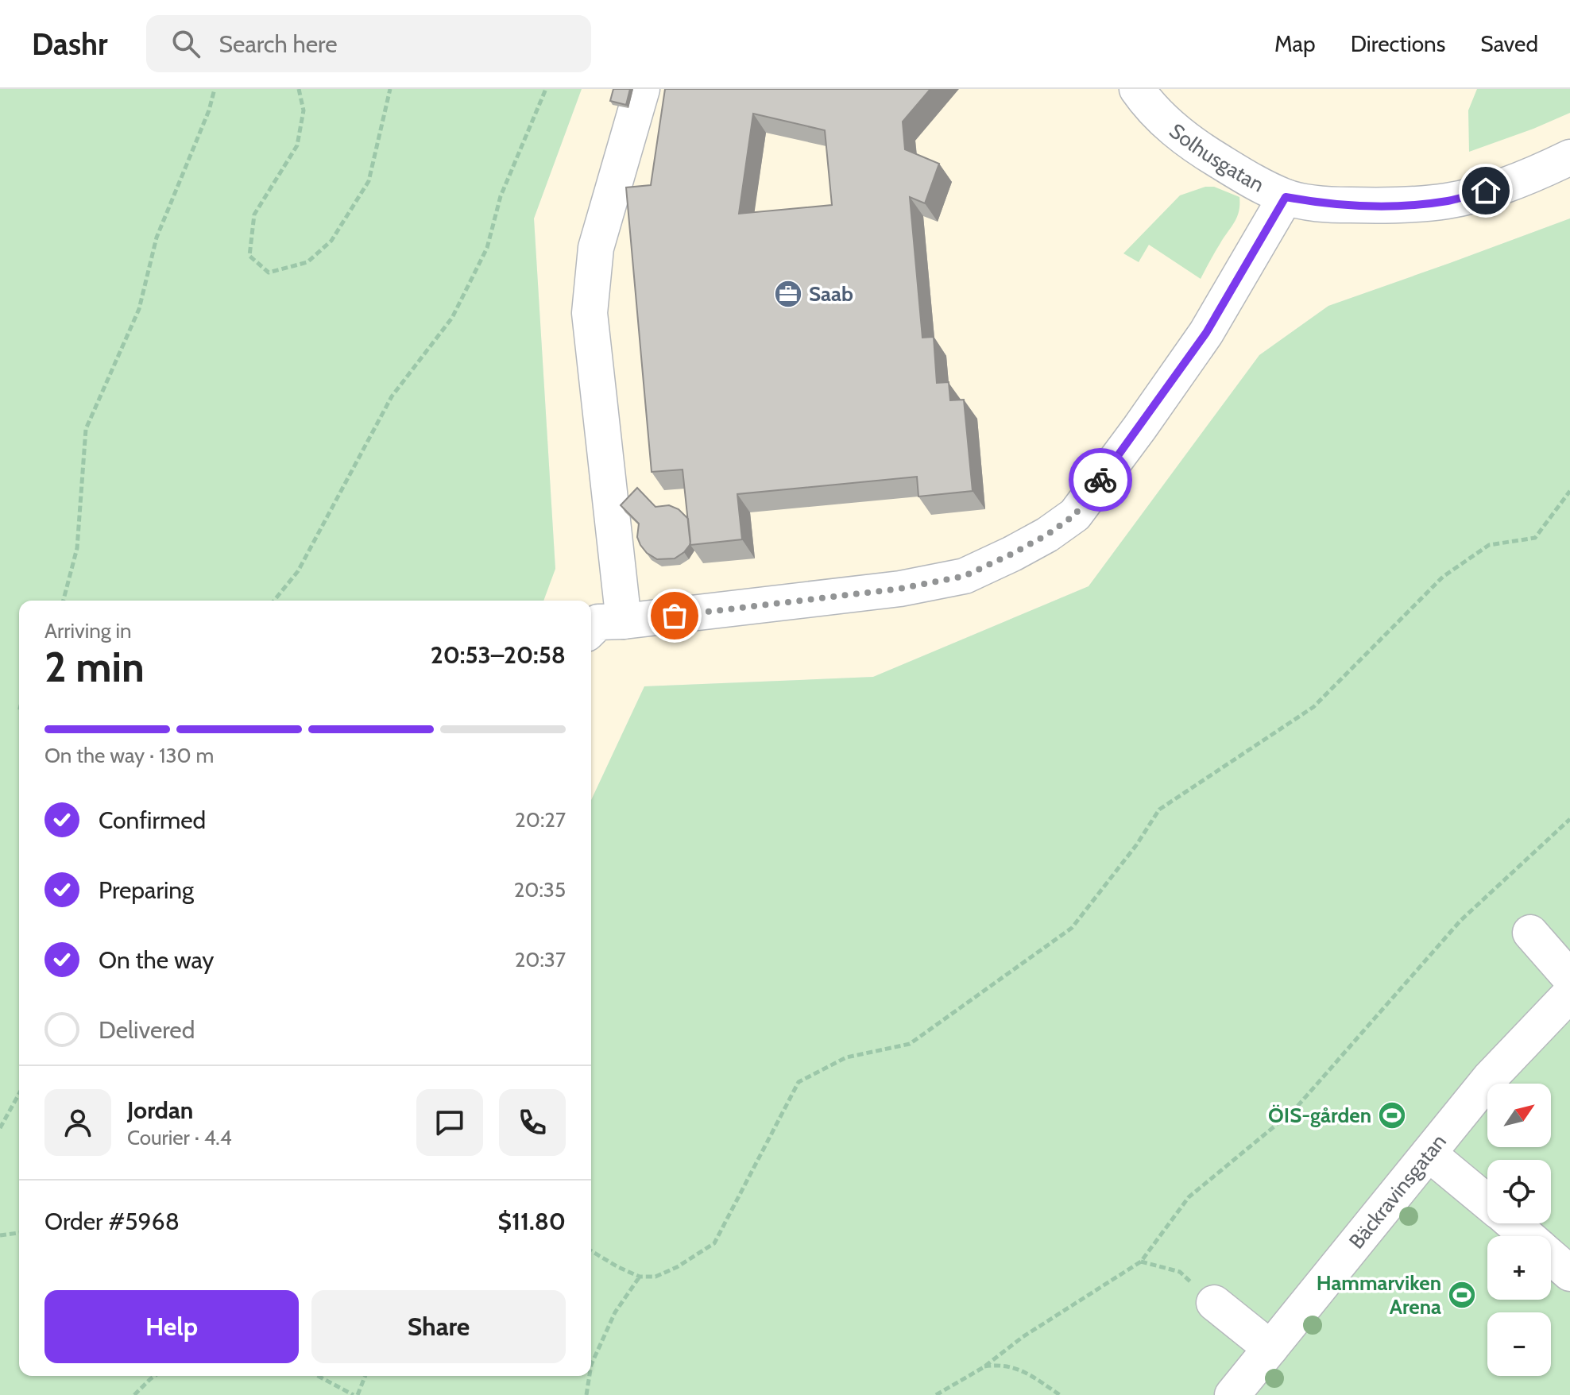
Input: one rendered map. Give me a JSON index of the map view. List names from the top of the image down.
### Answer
{
  "streets": {
    "street": ["Solhusgatan", "Bäckravinsgatan"]
  },
  "places": {
    "office": ["Saab"],
    "sports": ["ÖIS-gården", "Hammarviken Arena"]
  },
  "north": "top right",
  "page": {
    "header": "Dashr",
    "search": "Search here",
    "nav": ["Map", "Directions", "Saved"],
    "heading": ["2 min", "Arriving in", "20:53–20:58"],
    "panel": [
      "Jordan",
      "Courier · 4.4",
      "Order #5968",
      "$11.80"
    ],
    "bar": "On the way · 130 m",
    "list": [
      ["Confirmed", "20:27"],
      ["Preparing", "20:35"],
      ["On the way", "20:37"],
      "Delivered"
    ],
    "map_buttons": ["+", "−"],
    "buttons": ["Help", "Share"]
  }
}
